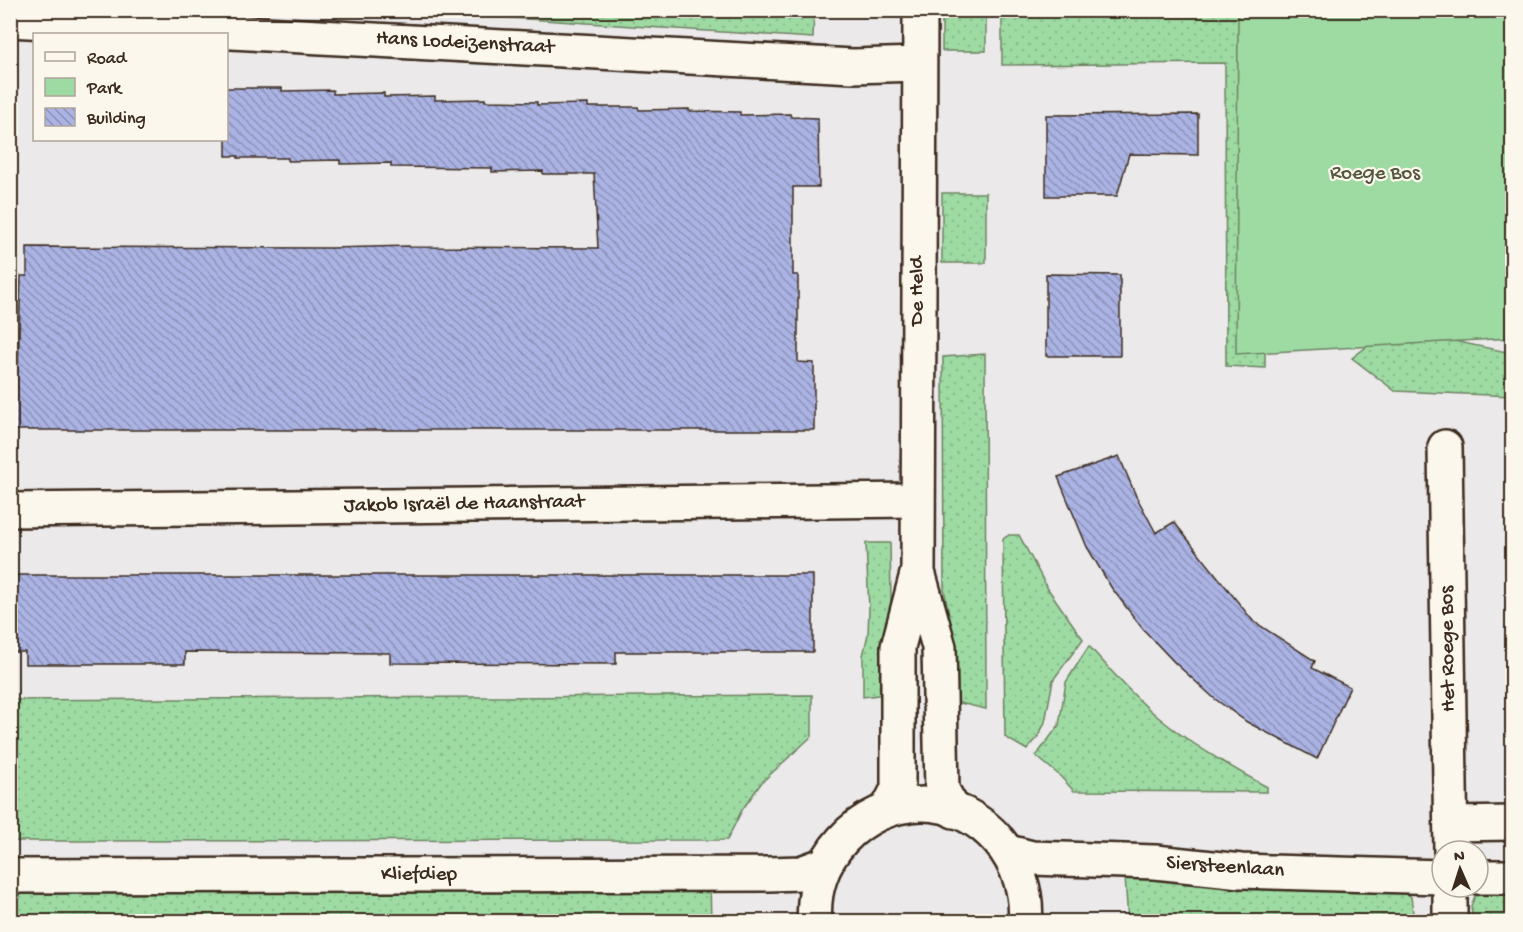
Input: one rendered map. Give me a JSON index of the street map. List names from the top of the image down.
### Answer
{
  "streets": {
    "street": [
      "Hans Lodeizenstraat",
      "De Held",
      "Jakob Israël de Haanstraat",
      "Het Roege Bos",
      "Siersteenlaan",
      "Kliefdiep"
    ]
  },
  "crossings": [
    ["Hans Lodeizenstraat", "De Held"],
    ["De Held", "Jakob Israël de Haanstraat"]
  ],
  "parks": ["Roege Bos"],
  "legend": ["Road", "Park", "Building"],
  "north": "top"
}
